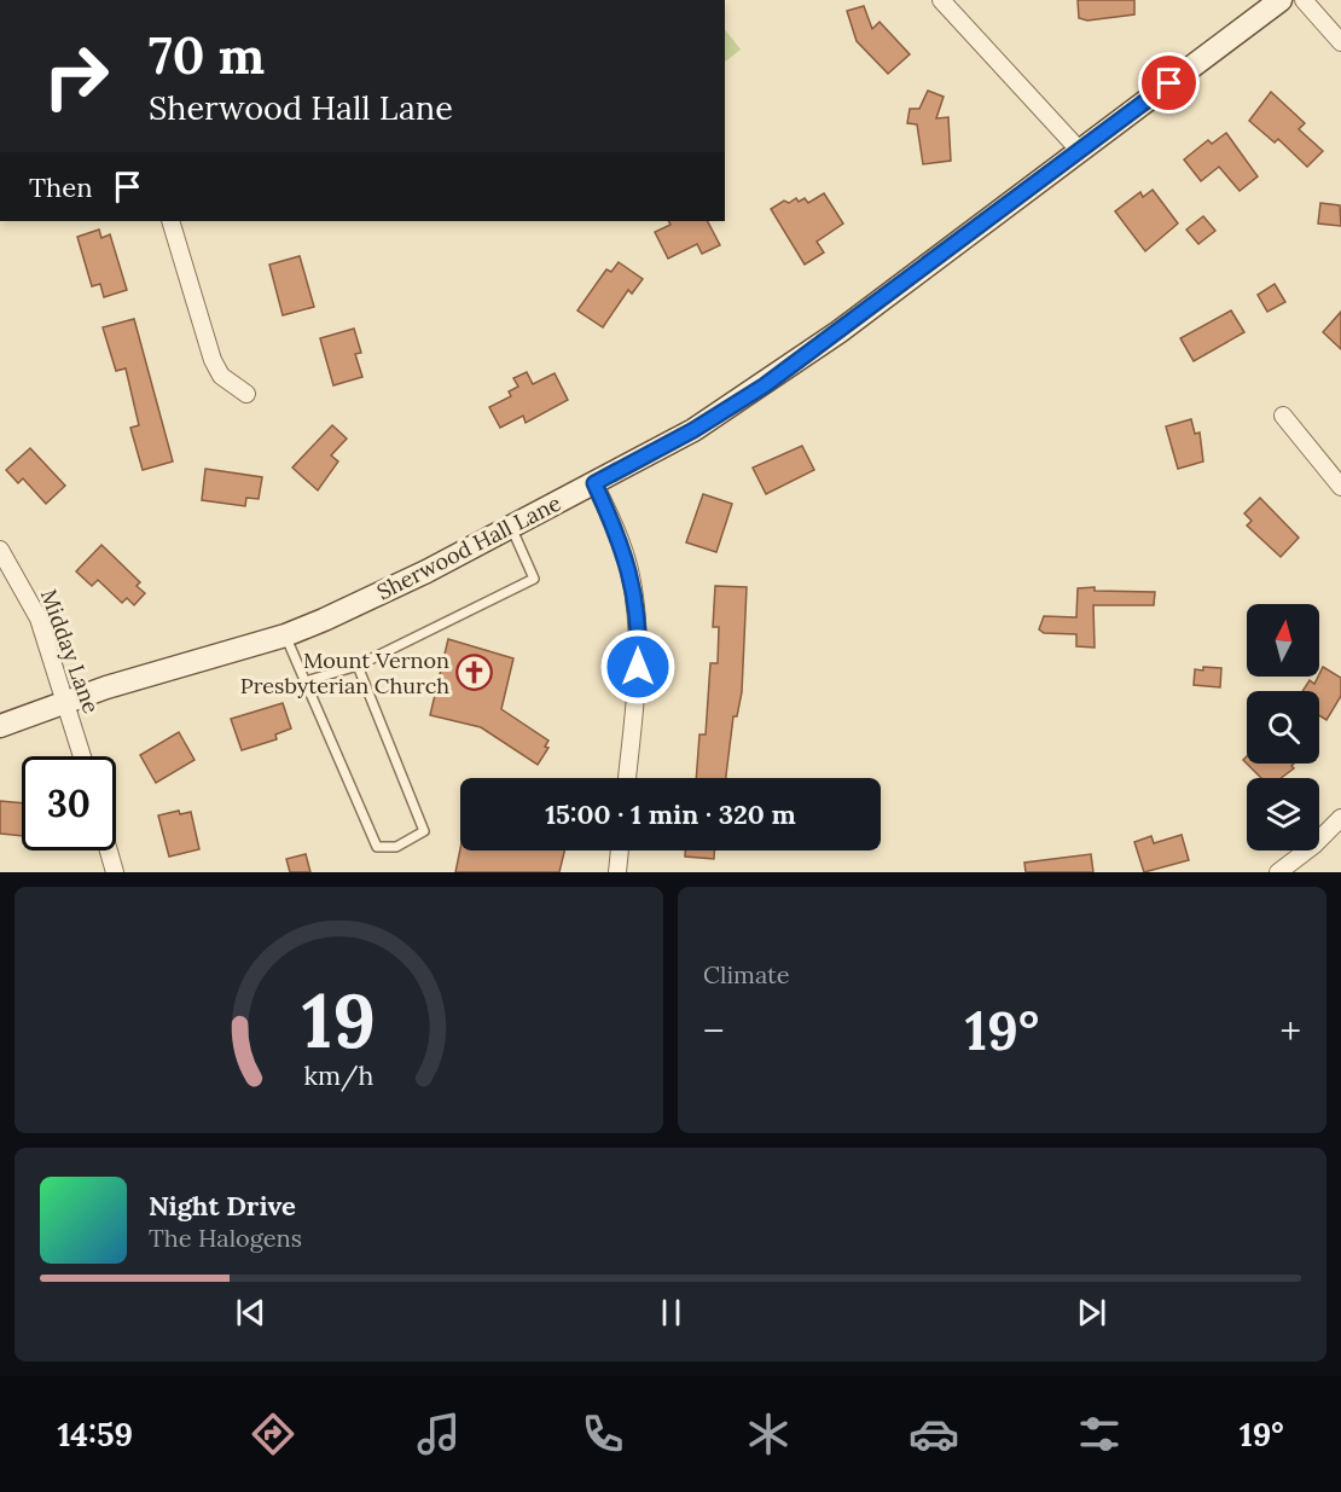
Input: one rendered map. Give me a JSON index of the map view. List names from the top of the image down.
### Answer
{
  "streets": {
    "main road": ["Sherwood Hall Lane"],
    "street": ["Midday Lane"]
  },
  "crossings": [
    ["Sherwood Hall Lane", "Midday Lane"]
  ],
  "places": {
    "church": ["Mount Vernon Presbyterian Church"]
  },
  "north": "top",
  "page": {
    "turn": ["70 m", "Sherwood Hall Lane"],
    "then": "Then",
    "limit": "30",
    "trip": "15:00 · 1 min · 320 m",
    "tile": "Climate",
    "heat": ["−", "19°", "+"],
    "song": ["Night Drive", "The Halogens"],
    "tabs": ["14:59", "19°"],
    "gauge": ["19", "km/h"]
  }
}
